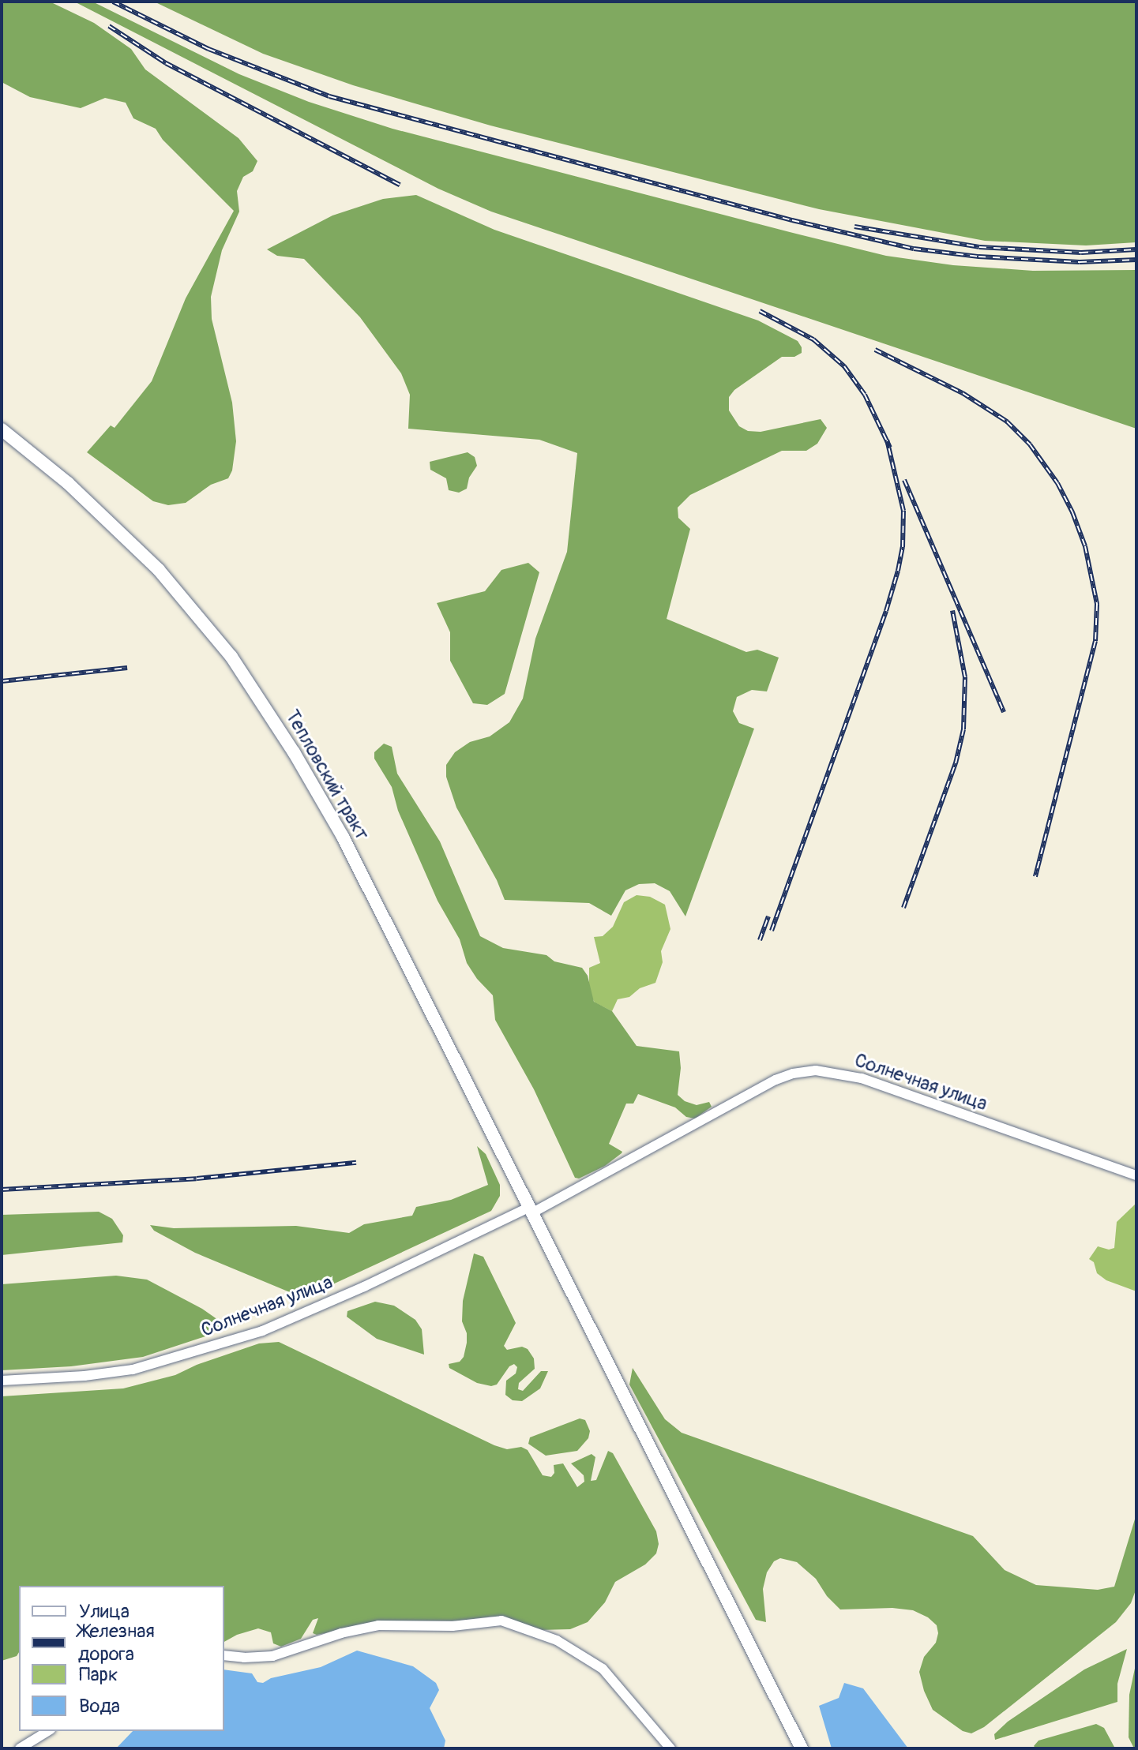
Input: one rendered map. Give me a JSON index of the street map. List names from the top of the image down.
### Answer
{
  "streets": {
    "main road": ["Тепловский тракт"],
    "street": ["Солнечная улица"]
  },
  "crossings": [
    ["Тепловский тракт", "Солнечная улица"]
  ],
  "legend": [
    "Улица",
    "Железная дорога",
    "Парк",
    "Вода"
  ]
}
